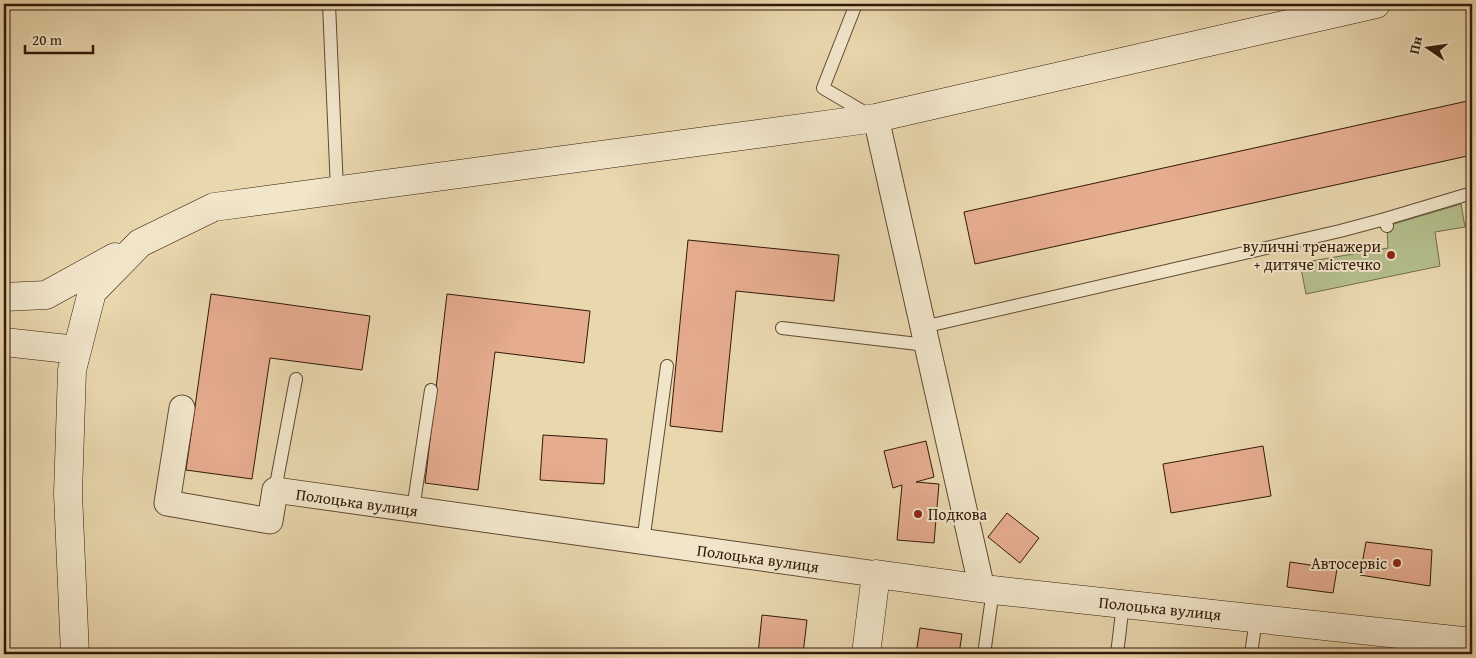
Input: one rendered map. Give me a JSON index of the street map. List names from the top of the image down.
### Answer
{
  "streets": {
    "street": ["Полоцька вулиця"]
  },
  "places": ["вуличні тренажери + дитяче містечко", "Подкова", "Автосервіс"],
  "scale_bar": "20 m",
  "north": "left"
}
